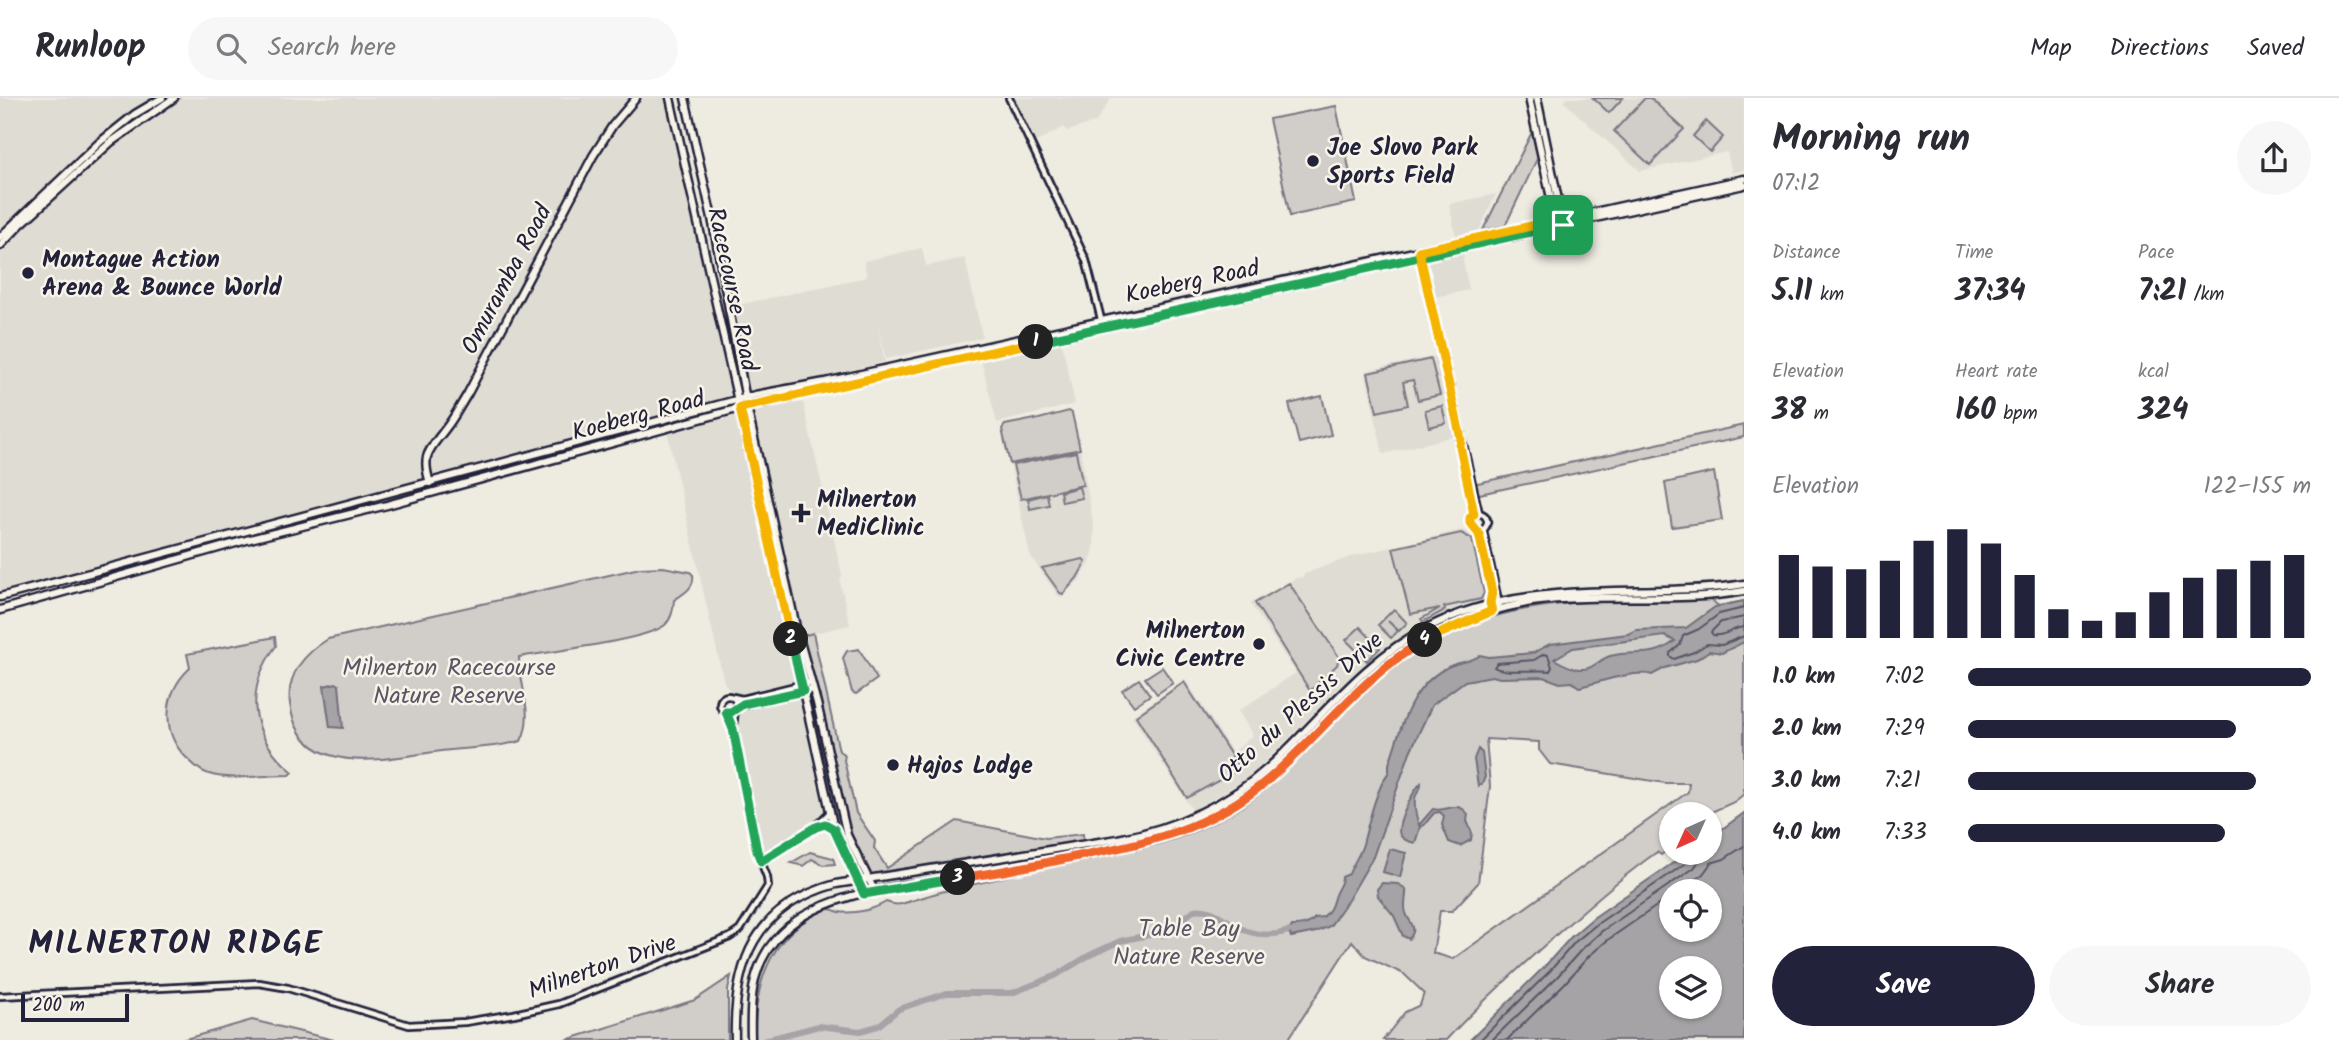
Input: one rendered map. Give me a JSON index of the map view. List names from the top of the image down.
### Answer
{
  "streets": {
    "main road": [
      "Omuramba Road",
      "Koeberg Road",
      "Racecourse Road",
      "Otto du Plessis Drive"
    ],
    "street": ["Milnerton Drive"]
  },
  "crossings": [
    ["Omuramba Road", "Koeberg Road"],
    ["Koeberg Road", "Racecourse Road"],
    ["Racecourse Road", "Otto du Plessis Drive"]
  ],
  "districts": ["MILNERTON RIDGE"],
  "parks": ["Milnerton Racecourse Nature Reserve", "Table Bay Nature Reserve"],
  "places": {
    "other": [
      "Joe Slovo Park Sports Field",
      "Montague Action Arena & Bounce World",
      "Milnerton Civic Centre",
      "Hajos Lodge"
    ],
    "health": ["Milnerton MediClinic"]
  },
  "scale_bar": "200 m",
  "north": "bottom left",
  "page": {
    "header": "Runloop",
    "search": "Search here",
    "nav": ["Map", "Directions", "Saved"],
    "heading": ["Morning run", "07:12"],
    "stats": [
      ["Distance", "5.11 km"],
      ["Time", "37:34"],
      ["Pace", "7:21 /km"],
      ["Elevation", "38 m"],
      ["Heart rate", "160 bpm"],
      ["kcal", "324"]
    ],
    "pins": [
      "1",
      "2",
      "4",
      "3"
    ],
    "chart": ["Elevation", "122–155 m"],
    "list": [
      {
        "name": "1.0 km",
        "note": "7:02"
      },
      {
        "name": "2.0 km",
        "note": "7:29"
      },
      {
        "name": "3.0 km",
        "note": "7:21"
      },
      {
        "name": "4.0 km",
        "note": "7:33"
      }
    ],
    "buttons": ["Save", "Share"],
    "scale": "200 m"
  }
}
